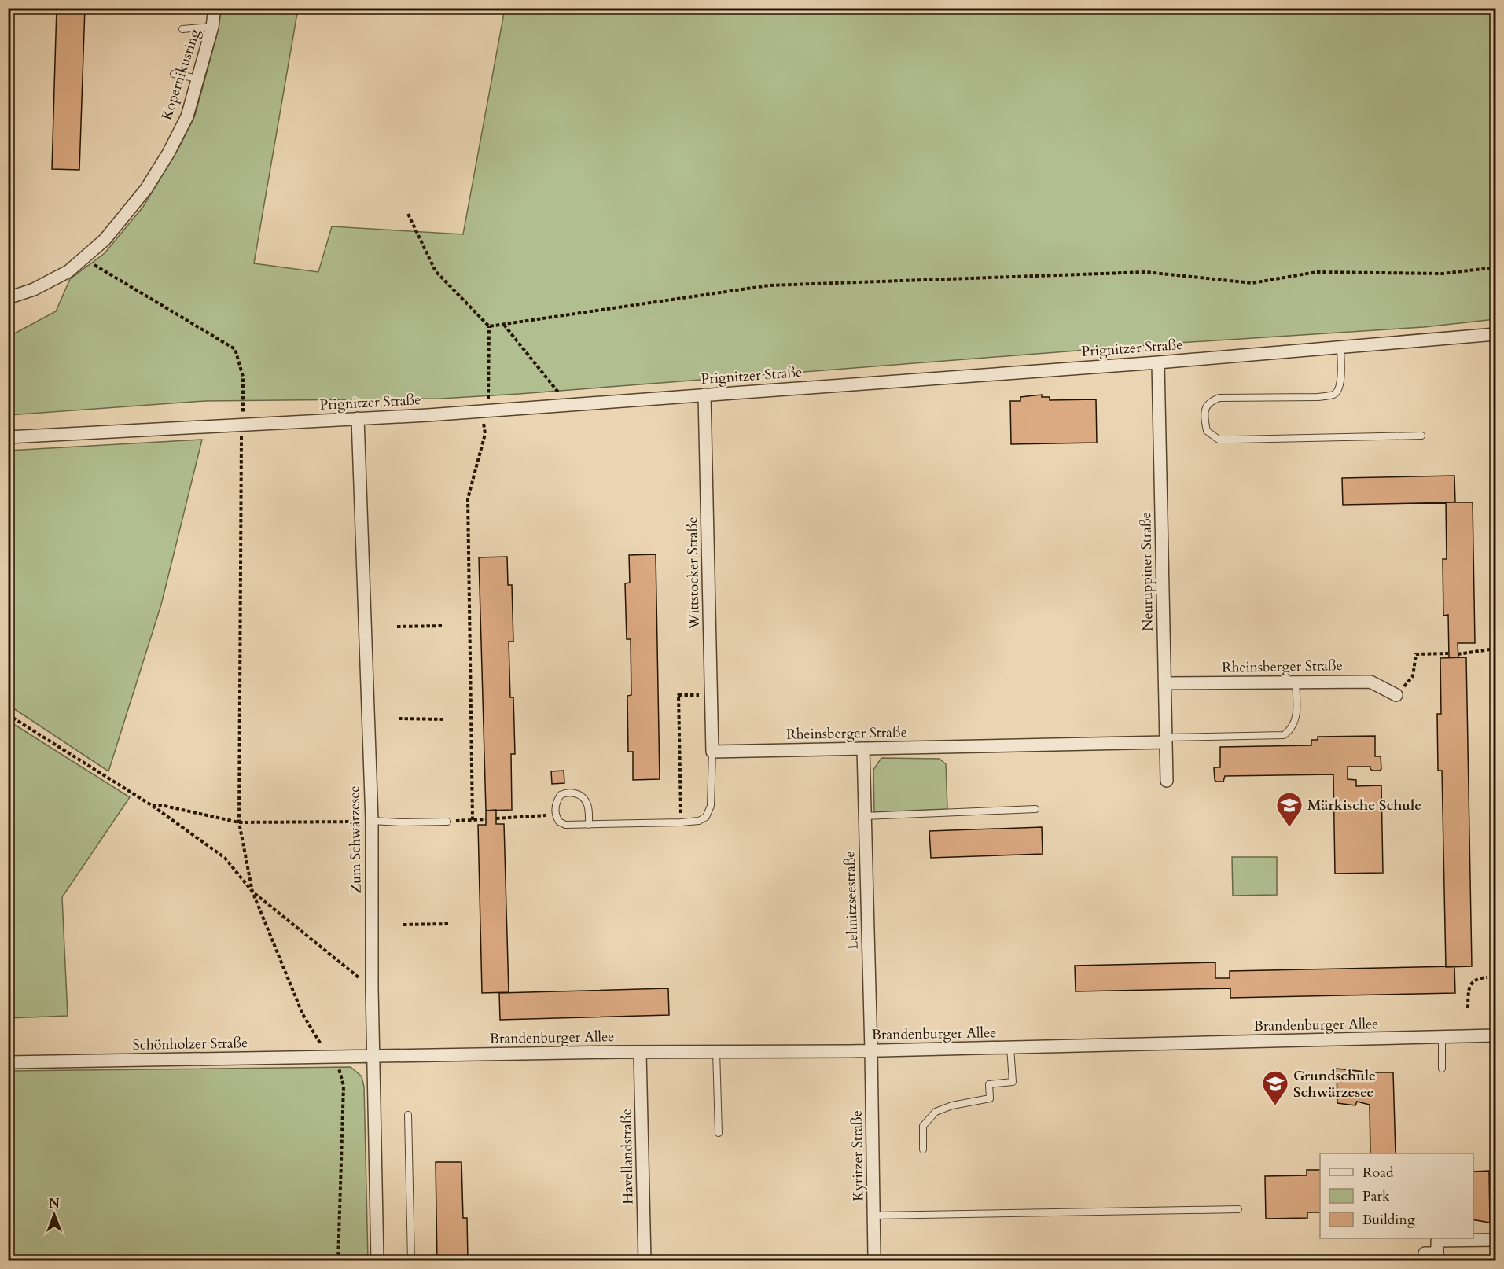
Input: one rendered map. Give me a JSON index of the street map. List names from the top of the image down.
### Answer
{
  "streets": {
    "street": [
      "Kopernikusring",
      "Prignitzer Straße",
      "Neuruppiner Straße",
      "Wittstocker Straße",
      "Rheinsberger Straße",
      "Zum Schwärzesee",
      "Lehnitzseestraße",
      "Brandenburger Allee",
      "Schönholzer Straße",
      "Kyritzer Straße",
      "Havellandstraße"
    ]
  },
  "crossings": [
    ["Prignitzer Straße", "Neuruppiner Straße"],
    ["Prignitzer Straße", "Wittstocker Straße"],
    ["Prignitzer Straße", "Zum Schwärzesee"],
    ["Neuruppiner Straße", "Rheinsberger Straße"],
    ["Wittstocker Straße", "Rheinsberger Straße"],
    ["Rheinsberger Straße", "Lehnitzseestraße"],
    ["Zum Schwärzesee", "Brandenburger Allee"],
    ["Zum Schwärzesee", "Schönholzer Straße"],
    ["Lehnitzseestraße", "Brandenburger Allee"],
    ["Lehnitzseestraße", "Kyritzer Straße"],
    ["Brandenburger Allee", "Schönholzer Straße"],
    ["Brandenburger Allee", "Kyritzer Straße"],
    ["Brandenburger Allee", "Havellandstraße"]
  ],
  "places": {
    "school or university": ["Märkische Schule", "Grundschule Schwärzesee"]
  },
  "legend": ["Road", "Park", "Building"],
  "north": "top"
}
